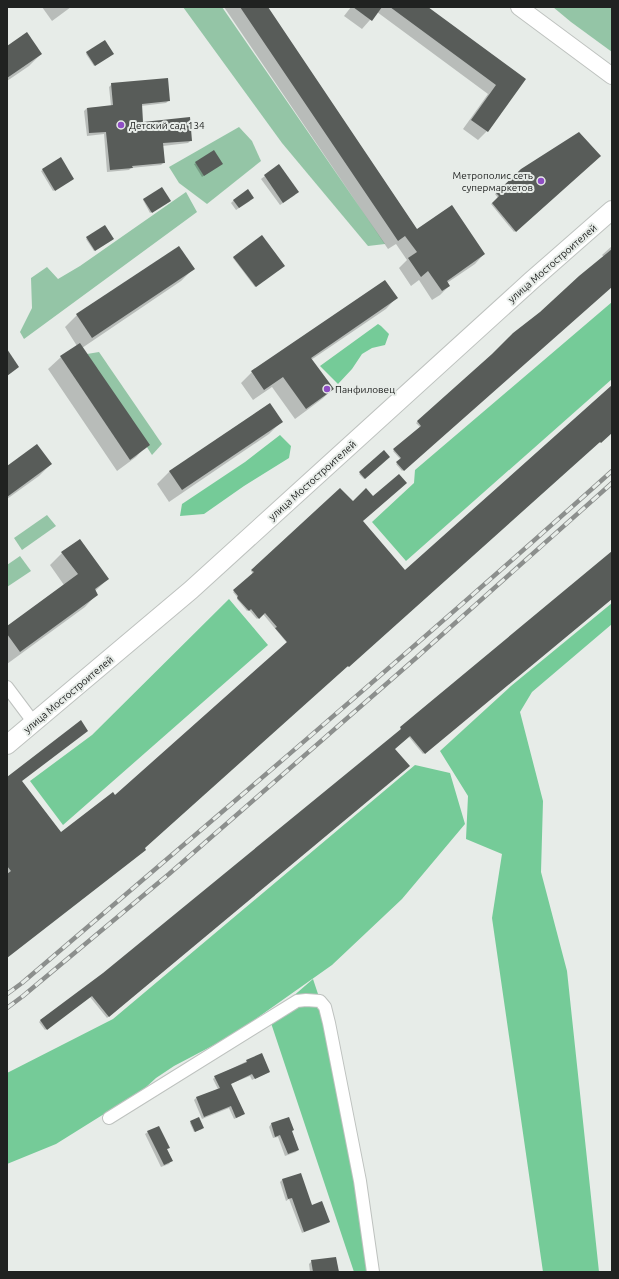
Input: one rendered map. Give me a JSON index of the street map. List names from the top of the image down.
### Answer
{
  "streets": {
    "main road": ["улица Мостостроителей"]
  },
  "places": ["Детский сад 134", "Метрополис cеть супермаркетов", "Панфиловец"]
}
